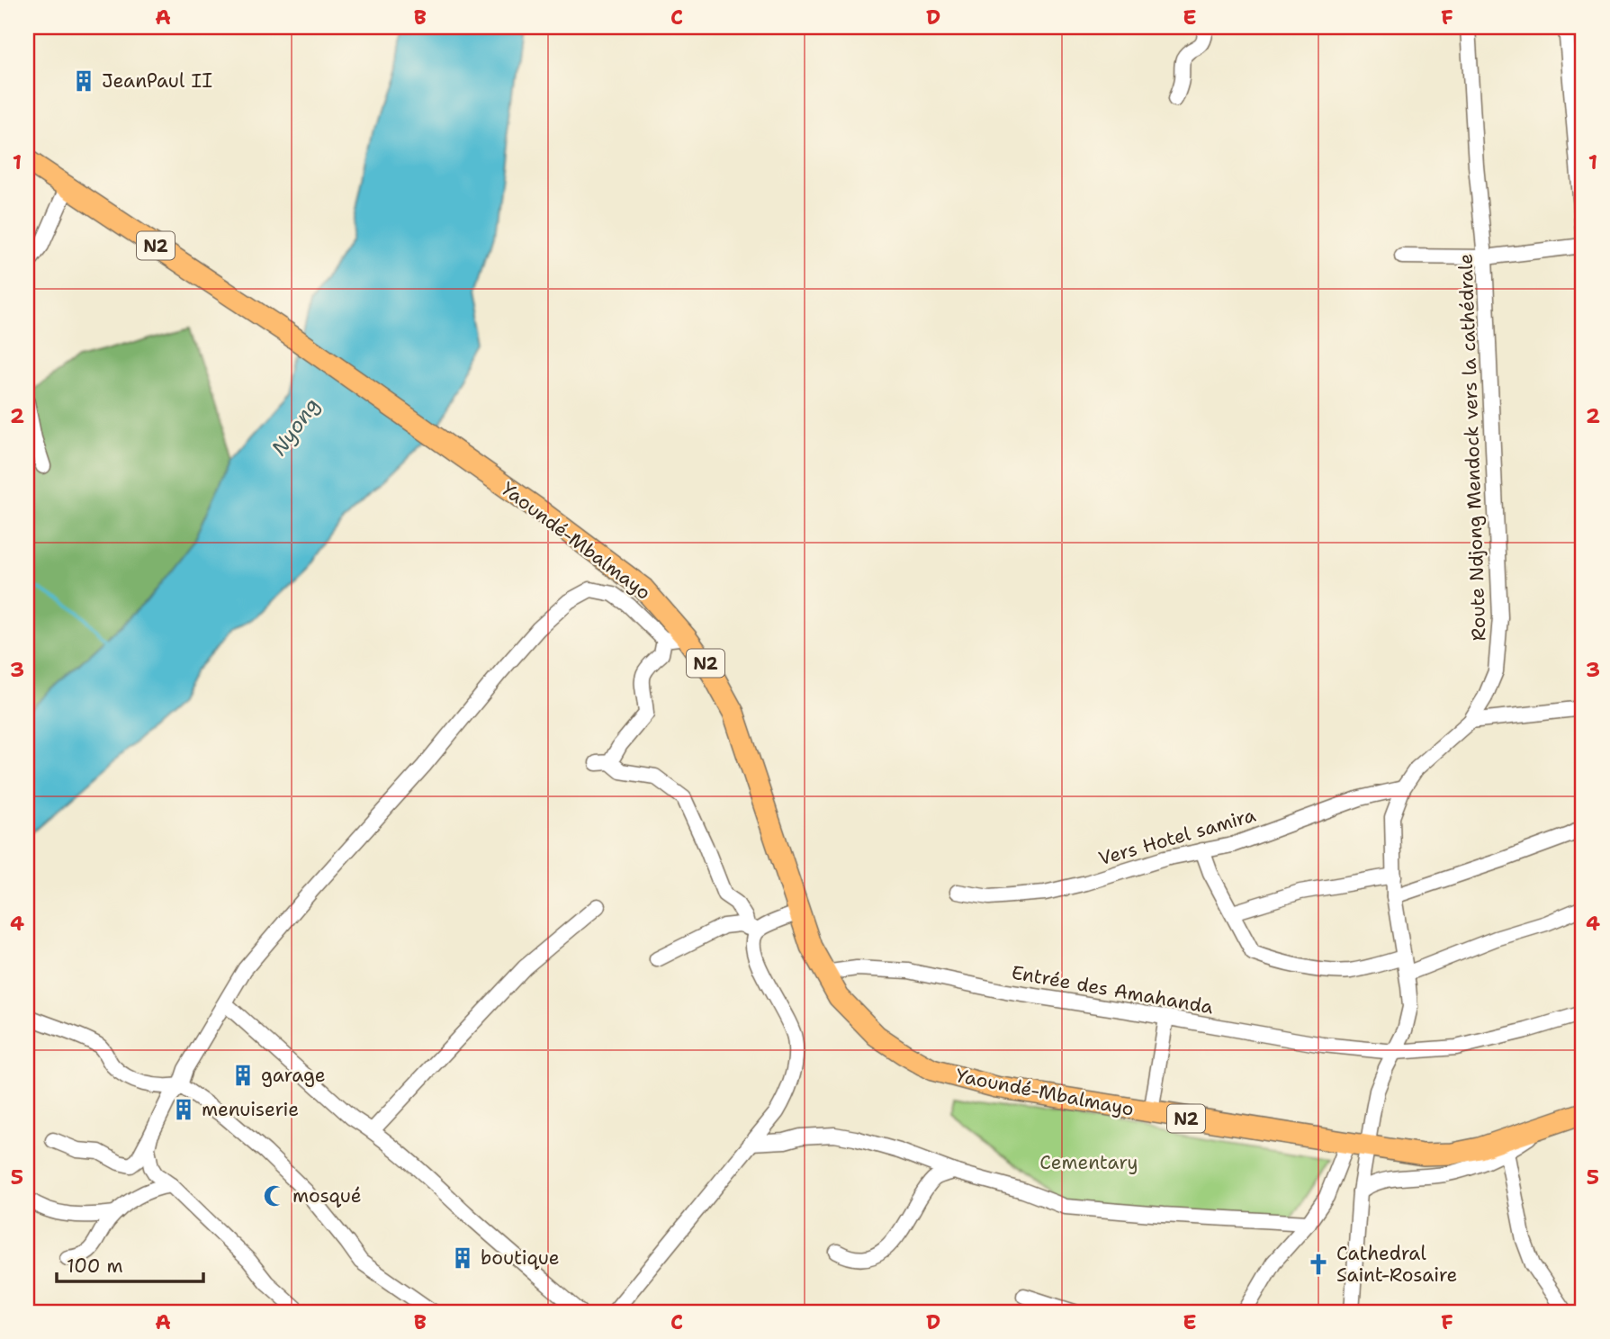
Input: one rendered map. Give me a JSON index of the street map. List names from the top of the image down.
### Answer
{
  "streets": {
    "highway": ["N2", "Yaoundé-Mbalmayo"],
    "street": ["Route Ndjong Mendock vers la cathédrale", "Vers Hotel samira", "Entrée des Amahanda"]
  },
  "crossings": [
    ["N2", "Yaoundé-Mbalmayo"],
    ["Route Ndjong Mendock vers la cathédrale", "Yaoundé-Mbalmayo"],
    ["Route Ndjong Mendock vers la cathédrale", "Vers Hotel samira"],
    ["Route Ndjong Mendock vers la cathédrale", "Entrée des Amahanda"],
    ["Yaoundé-Mbalmayo", "Entrée des Amahanda"]
  ],
  "water": ["Nyong"],
  "parks": ["Cementary"],
  "places": {
    "building": [
      "JeanPaul II",
      "garage",
      "menuiserie",
      "boutique"
    ],
    "mosque": ["mosqué"],
    "church": ["Cathedral Saint-Rosaire"]
  },
  "scale_bar": "100 m",
  "grid": {
    "columns": [
      "A",
      "B",
      "C",
      "D",
      "E",
      "F"
    ],
    "rows": [
      "1",
      "2",
      "3",
      "4",
      "5"
    ]
  }
}
